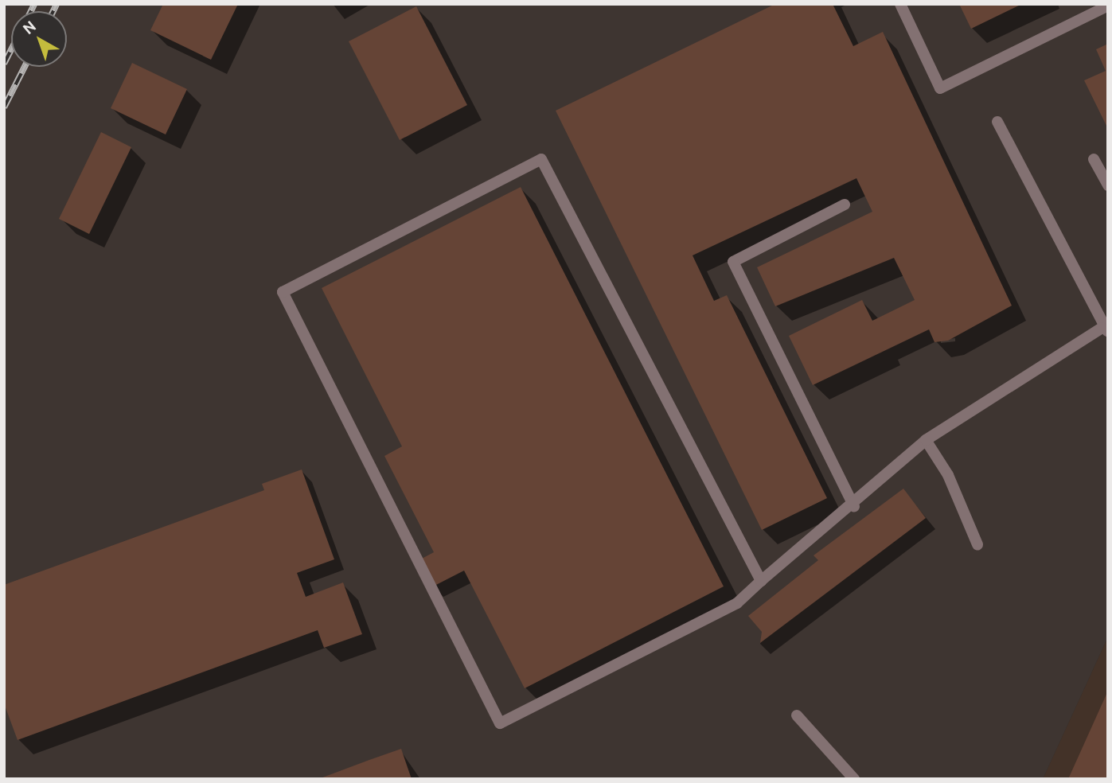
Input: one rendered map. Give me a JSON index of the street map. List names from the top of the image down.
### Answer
{
  "north": "top left"
}
